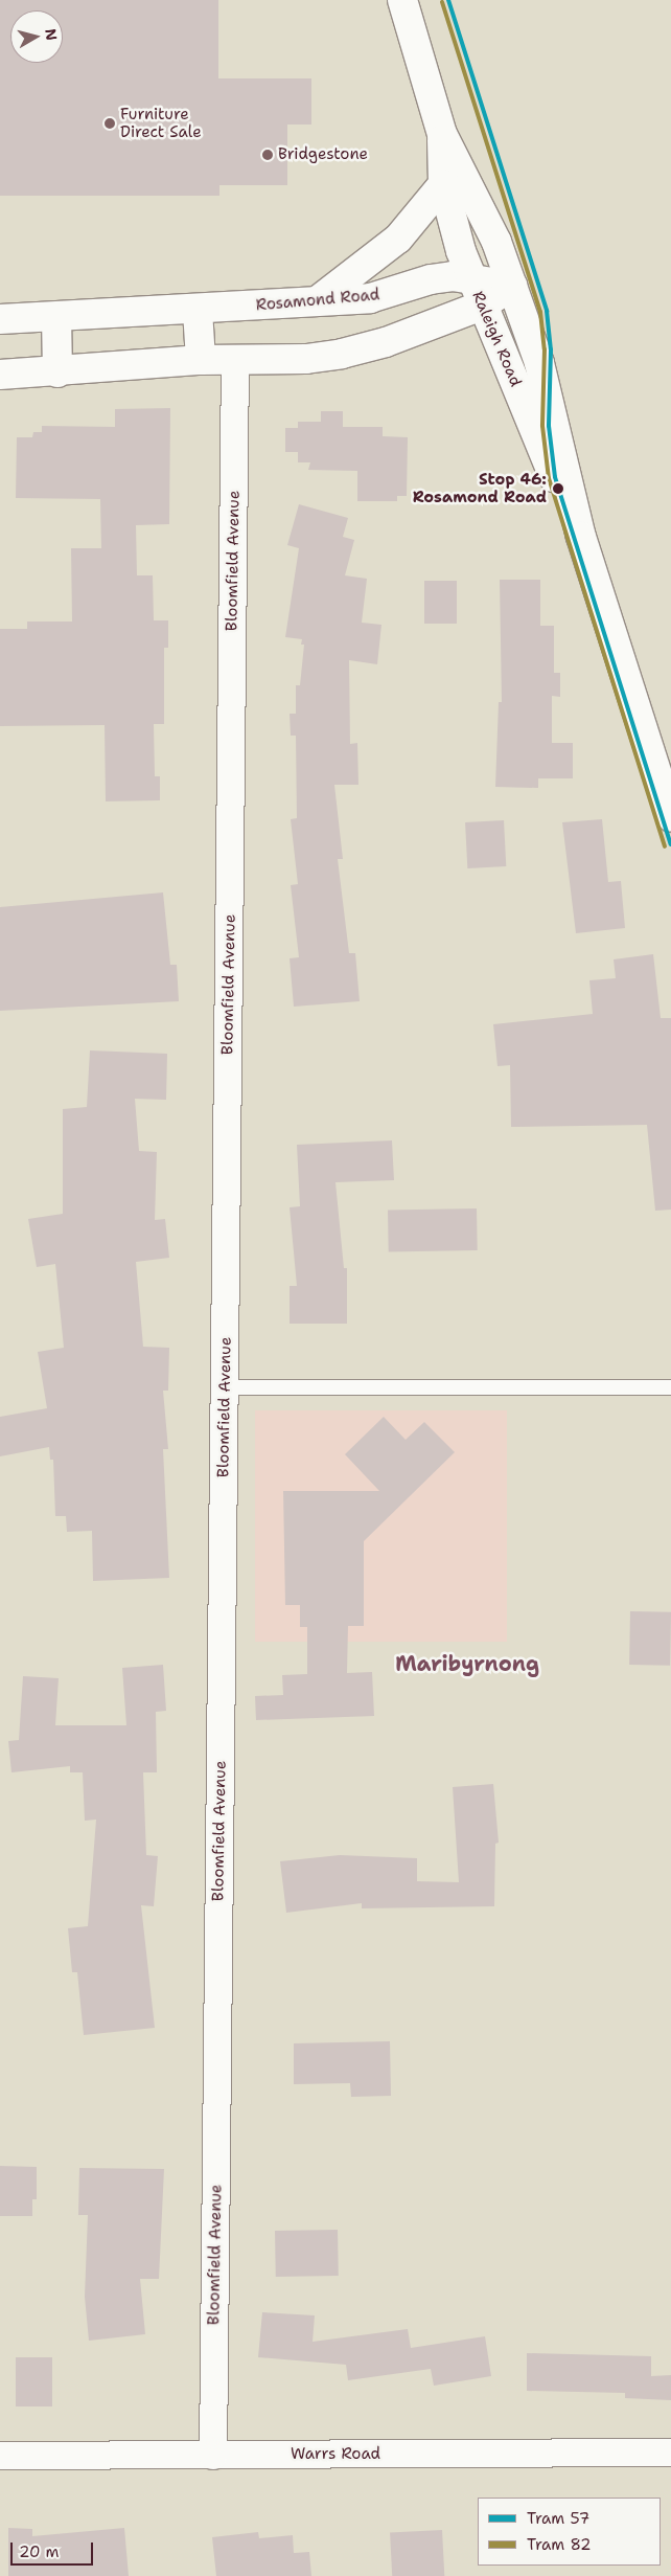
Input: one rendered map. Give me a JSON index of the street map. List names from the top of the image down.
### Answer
{
  "streets": {
    "street": [
      "Rosamond Road",
      "Raleigh Road",
      "Bloomfield Avenue",
      "Warrs Road"
    ]
  },
  "crossings": [
    ["Rosamond Road", "Raleigh Road"],
    ["Bloomfield Avenue", "Warrs Road"]
  ],
  "districts": ["Maribyrnong"],
  "places": ["Furniture Direct Sale", "Bridgestone", "Stop 46: Rosamond Road"],
  "lines": ["tram line 57", "tram line 82"],
  "legend": ["Tram 57", "Tram 82"],
  "scale_bar": "20 m",
  "north": "right"
}
